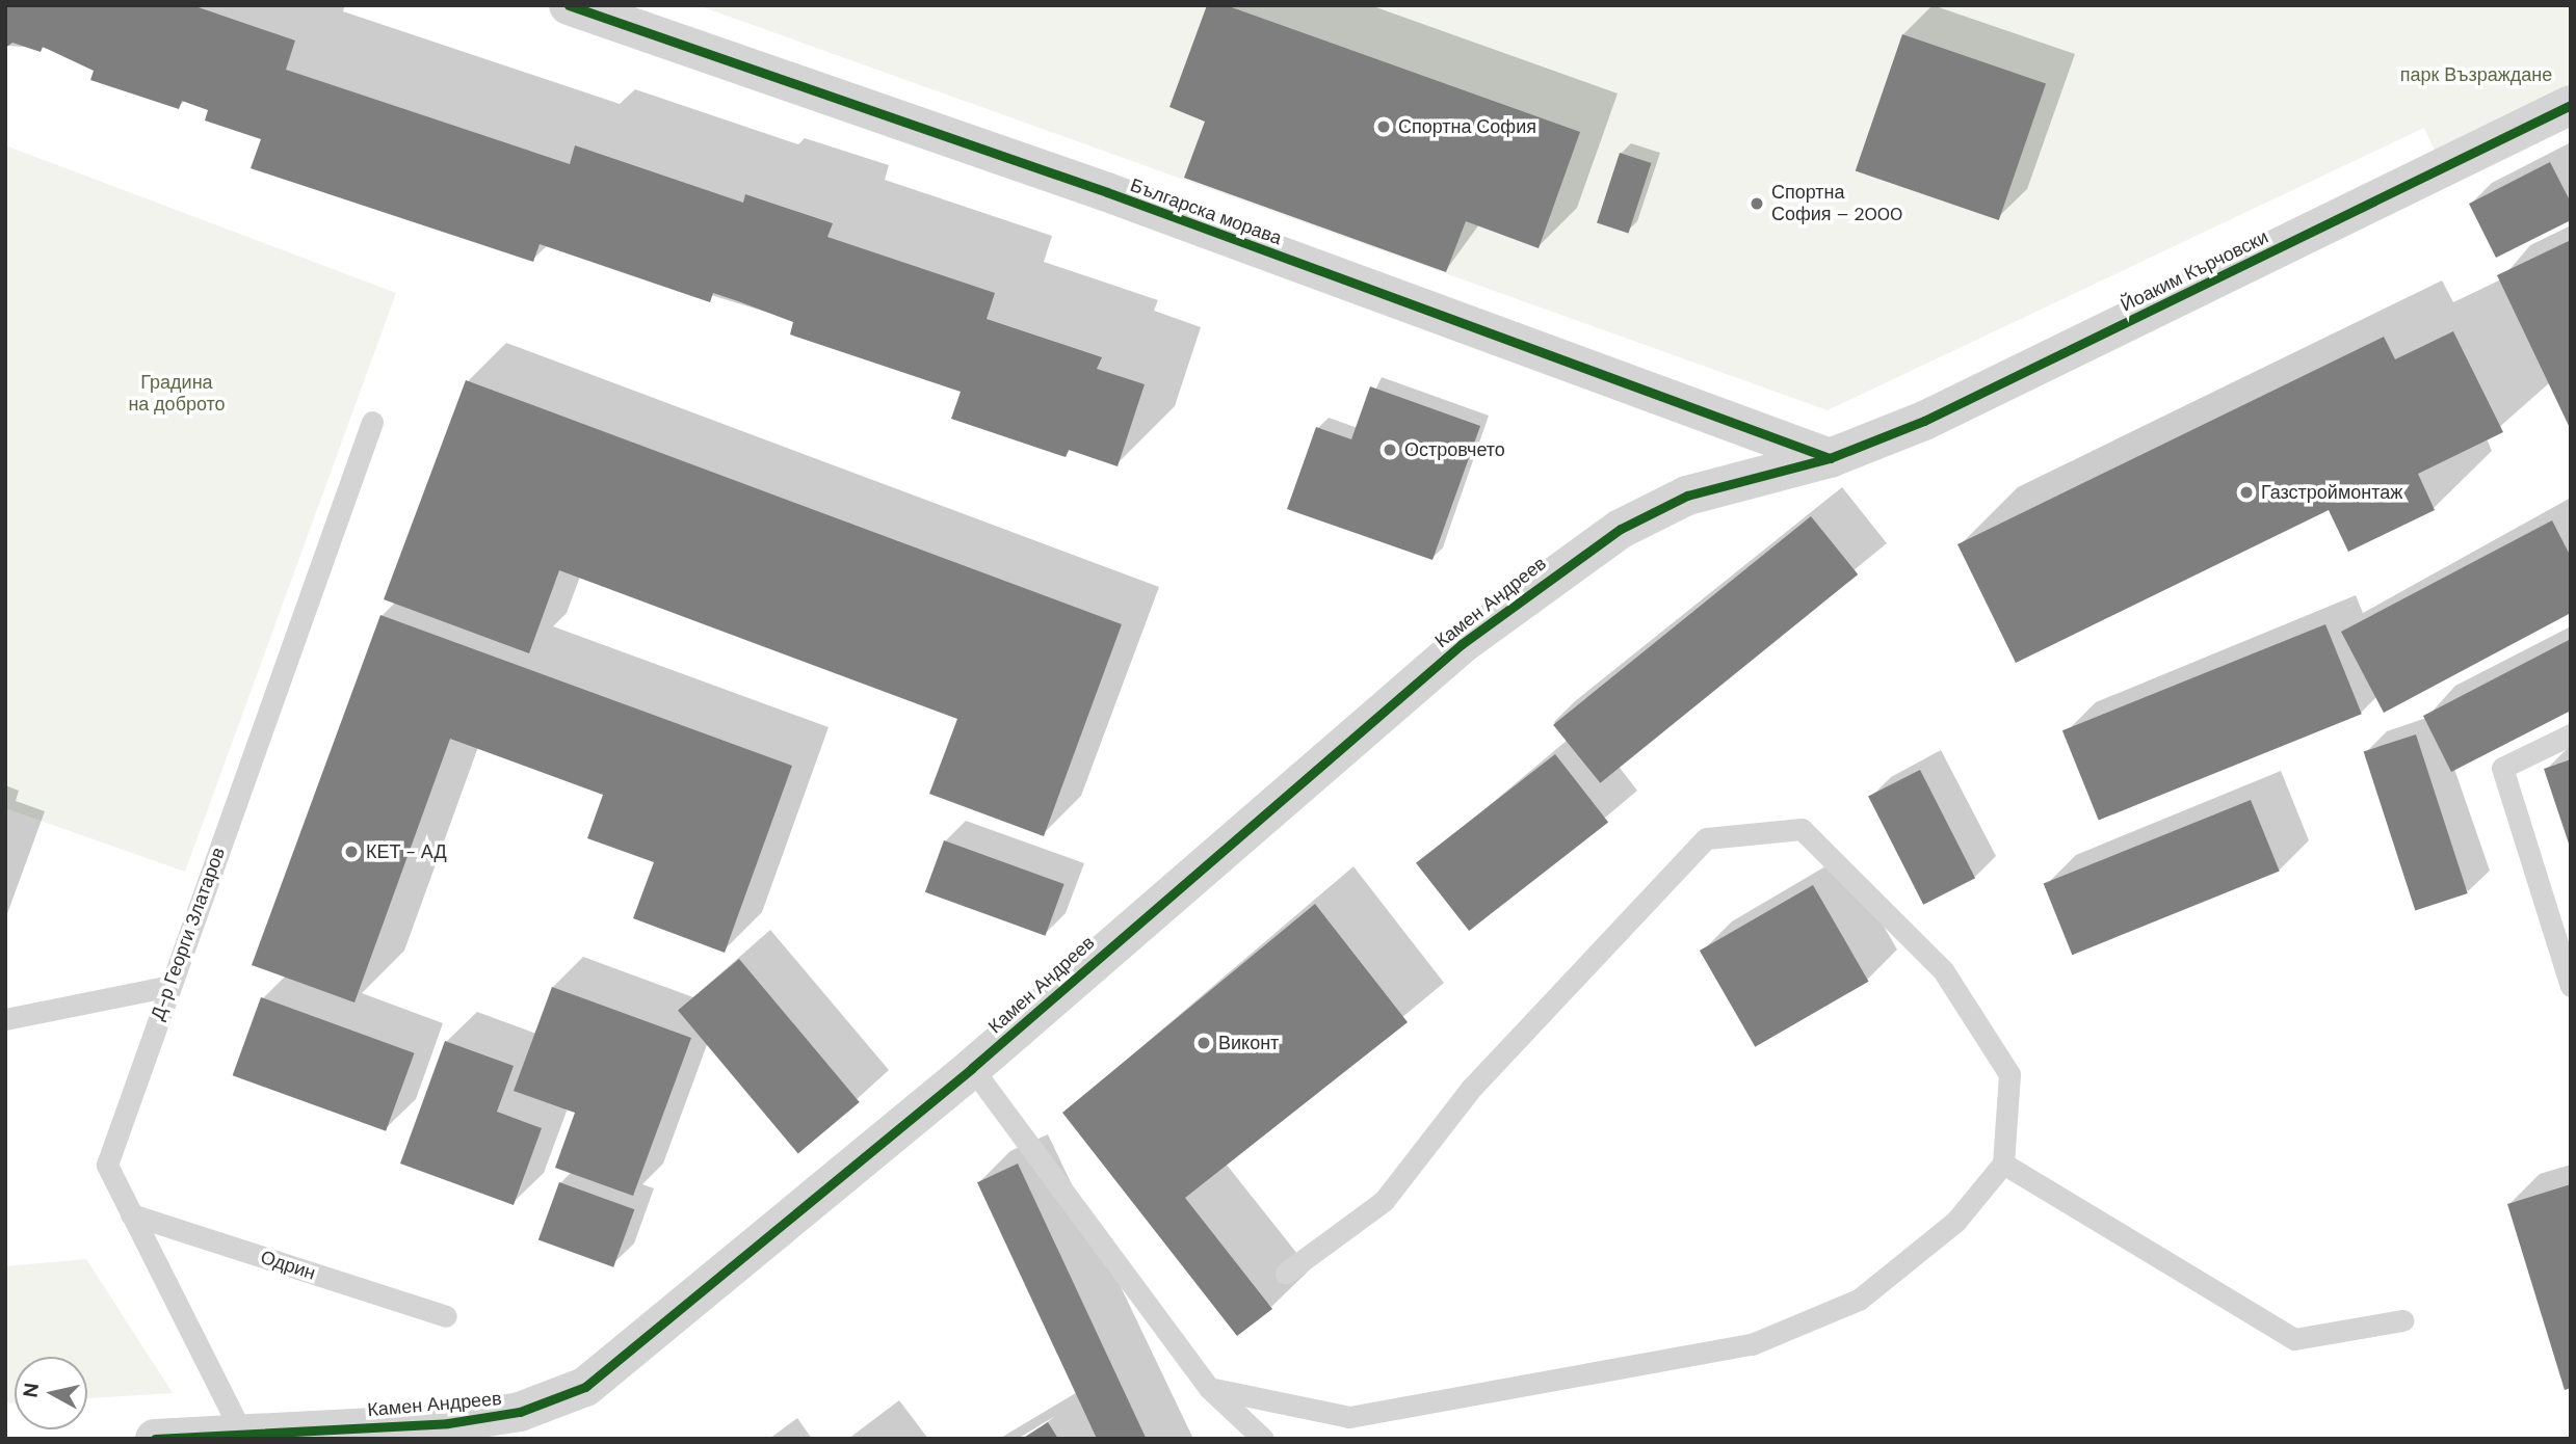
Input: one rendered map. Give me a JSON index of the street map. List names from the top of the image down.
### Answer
{
  "streets": {
    "street": ["Българска морава", "Йоаким Кърчовски", "Камен Андреев"],
    "lane": ["Д-р Георги Златаров", "Одрин"]
  },
  "crossings": [
    ["Българска морава", "Йоаким Кърчовски"],
    ["Българска морава", "Камен Андреев"],
    ["Йоаким Кърчовски", "Камен Андреев"],
    ["Камен Андреев", "Д-р Георги Златаров"],
    ["Д-р Георги Златаров", "Одрин"]
  ],
  "parks": ["парк Възраждане", "Градина на доброто"],
  "places": [
    "Спортна София",
    "Спортна София – 2000",
    "Островчето",
    "Газстроймонтаж",
    "КЕТ - АД",
    "Виконт"
  ],
  "north": "left"
}
